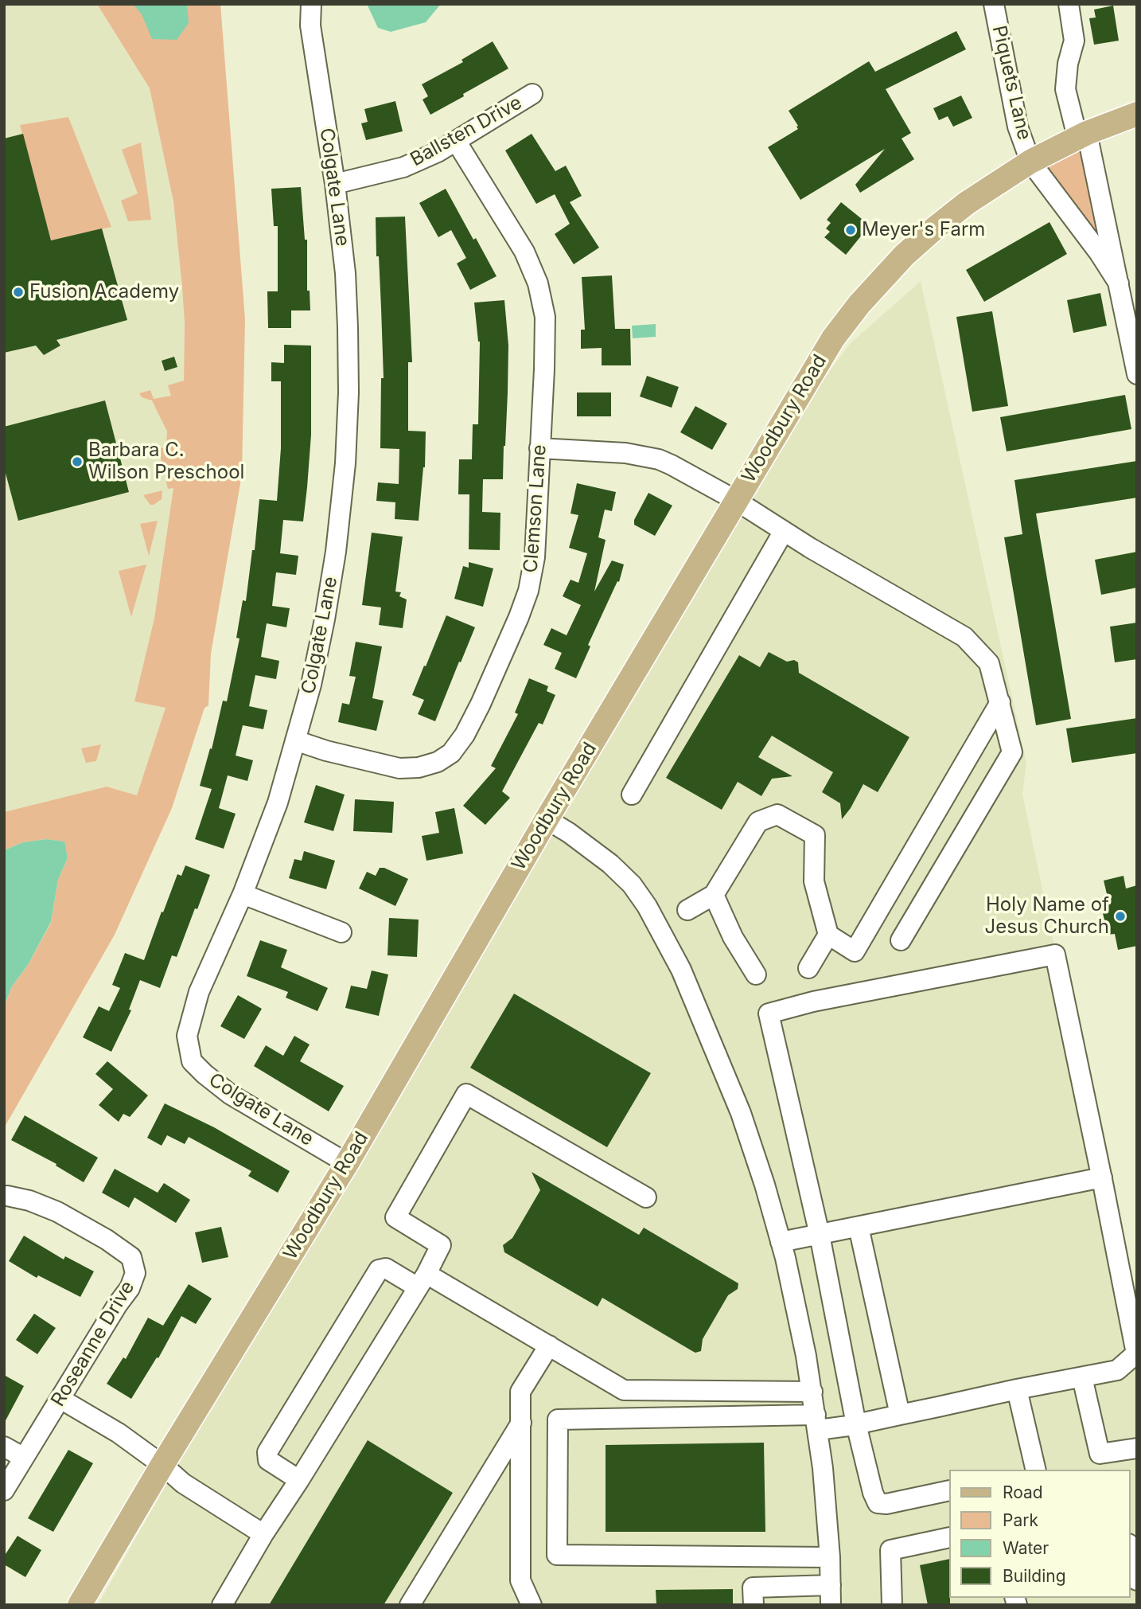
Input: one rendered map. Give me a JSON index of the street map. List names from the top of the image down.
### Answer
{
  "streets": {
    "main road": ["Woodbury Road"],
    "street": [
      "Piquets Lane",
      "Ballsten Drive",
      "Colgate Lane",
      "Clemson Lane",
      "Roseanne Drive"
    ]
  },
  "crossings": [
    ["Piquets Lane", "Woodbury Road"],
    ["Ballsten Drive", "Colgate Lane"],
    ["Ballsten Drive", "Clemson Lane"],
    ["Colgate Lane", "Woodbury Road"],
    ["Colgate Lane", "Clemson Lane"]
  ],
  "places": [
    "Meyer's Farm",
    "Fusion Academy",
    "Barbara C. Wilson Preschool",
    "Holy Name of Jesus Church"
  ],
  "legend": [
    "Road",
    "Park",
    "Water",
    "Building"
  ]
}
